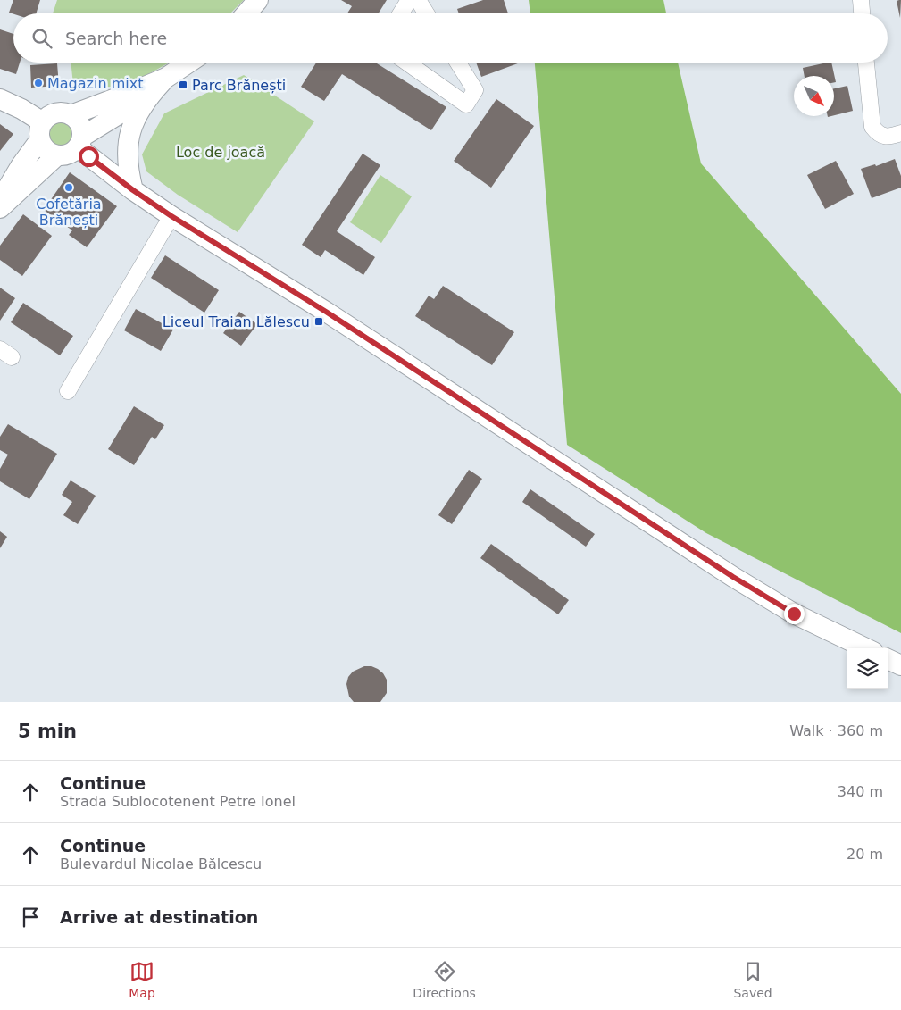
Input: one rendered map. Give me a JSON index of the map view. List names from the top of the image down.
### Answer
{
  "parks": ["Loc de joacă"],
  "places": {
    "other": ["Magazin mixt", "Cofetăria Brănești"],
    "transit": ["Parc Brănești", "Liceul Traian Lălescu"]
  },
  "north": "bottom right",
  "page": {
    "search": "Search here",
    "heading": ["5 min", "Walk · 360 m"],
    "list": [
      ["Continue", "Strada Sublocotenent Petre Ionel", "340 m"],
      ["Continue", "Bulevardul Nicolae Bălcescu", "20 m"],
      "Arrive at destination"
    ],
    "nav": ["Map", "Directions", "Saved"]
  }
}
